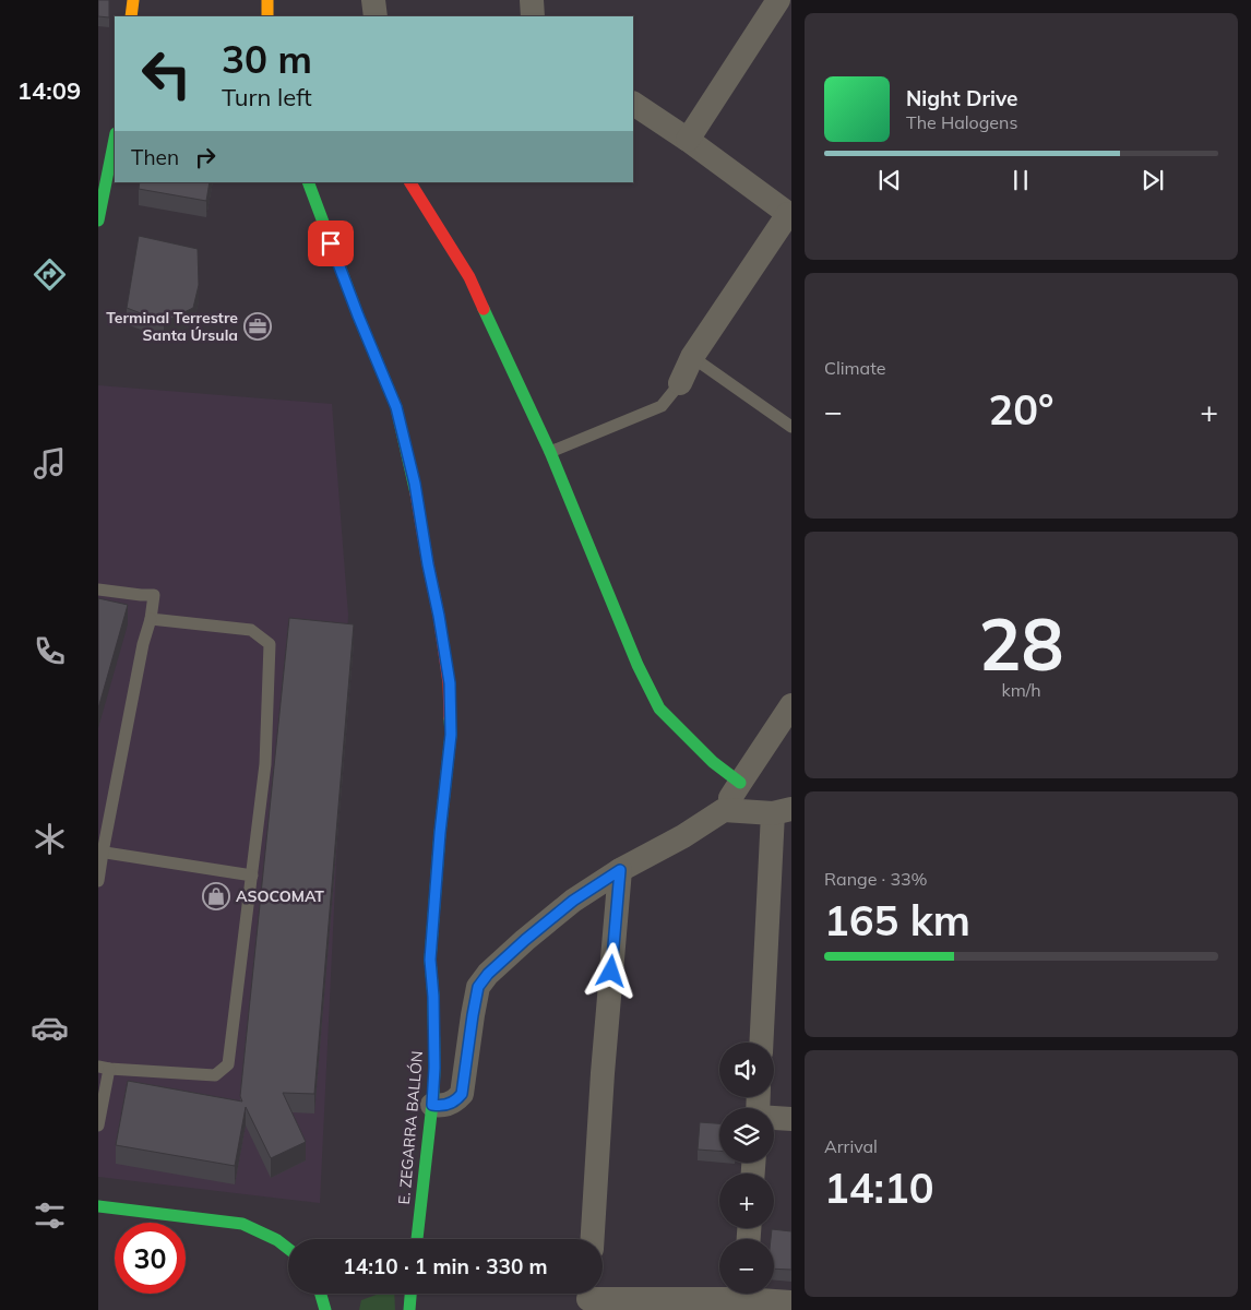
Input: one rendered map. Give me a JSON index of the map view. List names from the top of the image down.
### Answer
{
  "streets": {
    "street": ["E. ZEGARRA BALLÓN"]
  },
  "places": {
    "office": ["Terminal Terrestre Santa Úrsula"],
    "shop": ["ASOCOMAT"]
  },
  "page": {
    "tabs": "14:09",
    "turn": ["30 m", "Turn left"],
    "song": ["Night Drive", "The Halogens"],
    "then": "Then",
    "tile": [
      "Climate",
      ["28", "km/h"],
      ["Range · 33%", "165 km"],
      ["Arrival", "14:10"]
    ],
    "heat": ["−", "20°", "+"],
    "map_buttons": ["+", "−"],
    "limit": "30",
    "trip": "14:10 · 1 min · 330 m"
  }
}
